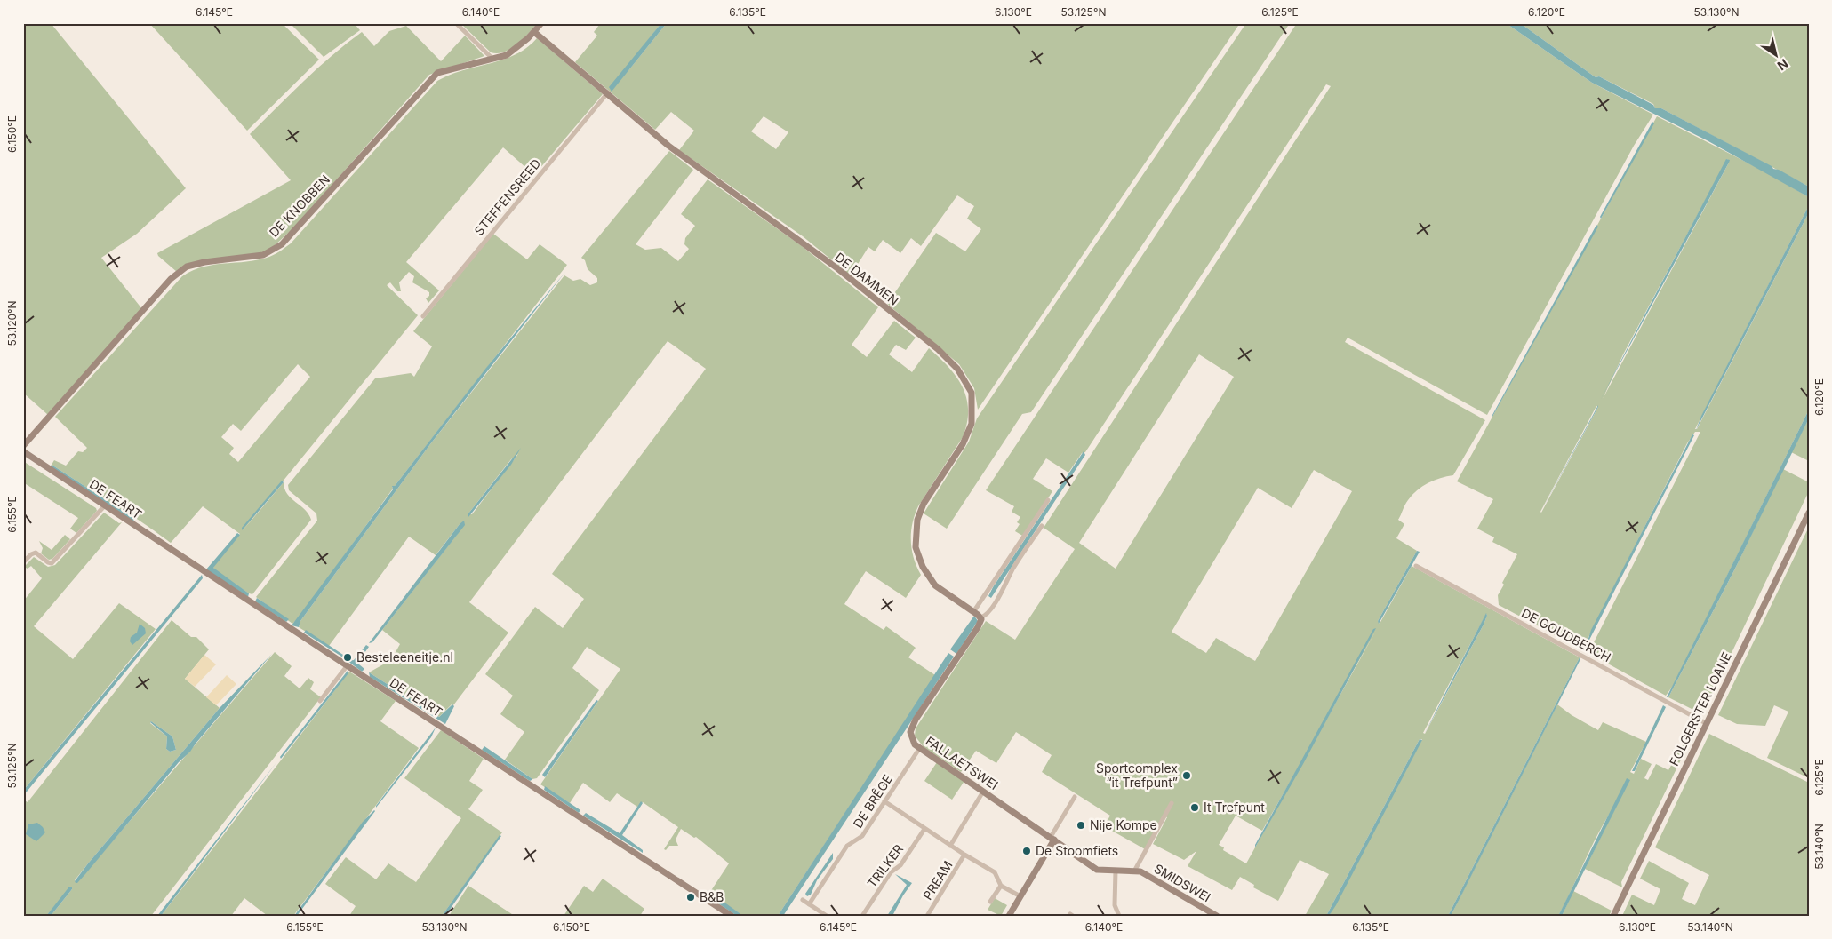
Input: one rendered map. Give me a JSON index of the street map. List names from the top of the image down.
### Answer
{
  "streets": {
    "street": [
      "STEFFENSREED",
      "DE KNOBBEN",
      "DE DAMMEN",
      "DE FEART",
      "DE GOUDBERCH",
      "FOLGERSTER LOANE",
      "FALLAETSWEI",
      "DE BRÊGE",
      "TRILKER",
      "PREAM",
      "SMIDSWEI"
    ]
  },
  "crossings": [
    ["STEFFENSREED", "DE DAMMEN"],
    ["DE KNOBBEN", "DE DAMMEN"],
    ["DE GOUDBERCH", "FOLGERSTER LOANE"],
    ["FALLAETSWEI", "DE BRÊGE"],
    ["FALLAETSWEI", "SMIDSWEI"]
  ],
  "places": [
    "Besteleeneitje.nl",
    "Sportcomplex “it Trefpunt”",
    "It Trefpunt",
    "Nije Kompe",
    "De Stoomfiets",
    "B&B"
  ],
  "north": "bottom right",
  "coordinates": [
    "6.145°E",
    "6.140°E",
    "6.135°E",
    "6.130°E",
    "53.125°N",
    "6.125°E",
    "6.120°E",
    "53.130°N",
    "6.150°E",
    "53.120°N",
    "6.155°E",
    "53.140°N"
  ]
}
